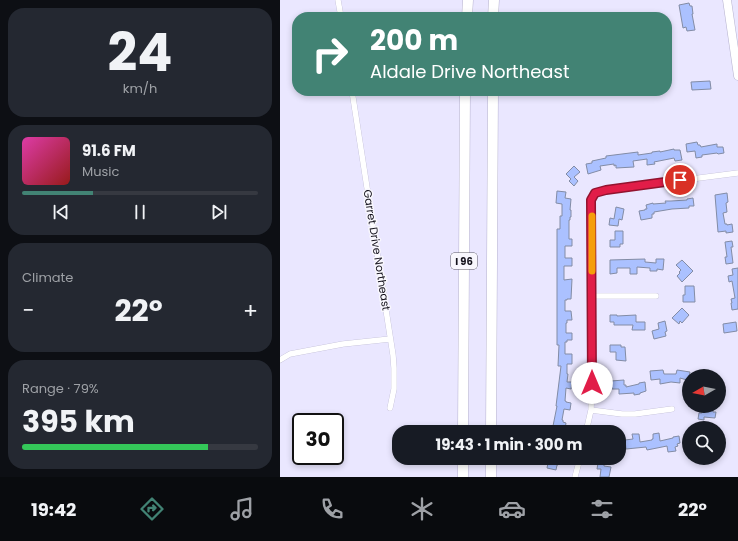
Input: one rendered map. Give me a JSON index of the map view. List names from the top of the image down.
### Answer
{
  "streets": {
    "highway": ["I 96"],
    "street": ["Garret Drive Northeast"]
  },
  "north": "left",
  "page": {
    "tile": [
      ["24", "km/h"],
      "Climate",
      ["Range · 79%", "395 km"]
    ],
    "turn": ["200 m", "Aldale Drive Northeast"],
    "song": ["91.6 FM", "Music"],
    "heat": ["−", "22°", "+"],
    "limit": "30",
    "trip": "19:43 · 1 min · 300 m",
    "tabs": ["19:42", "22°"]
  }
}
